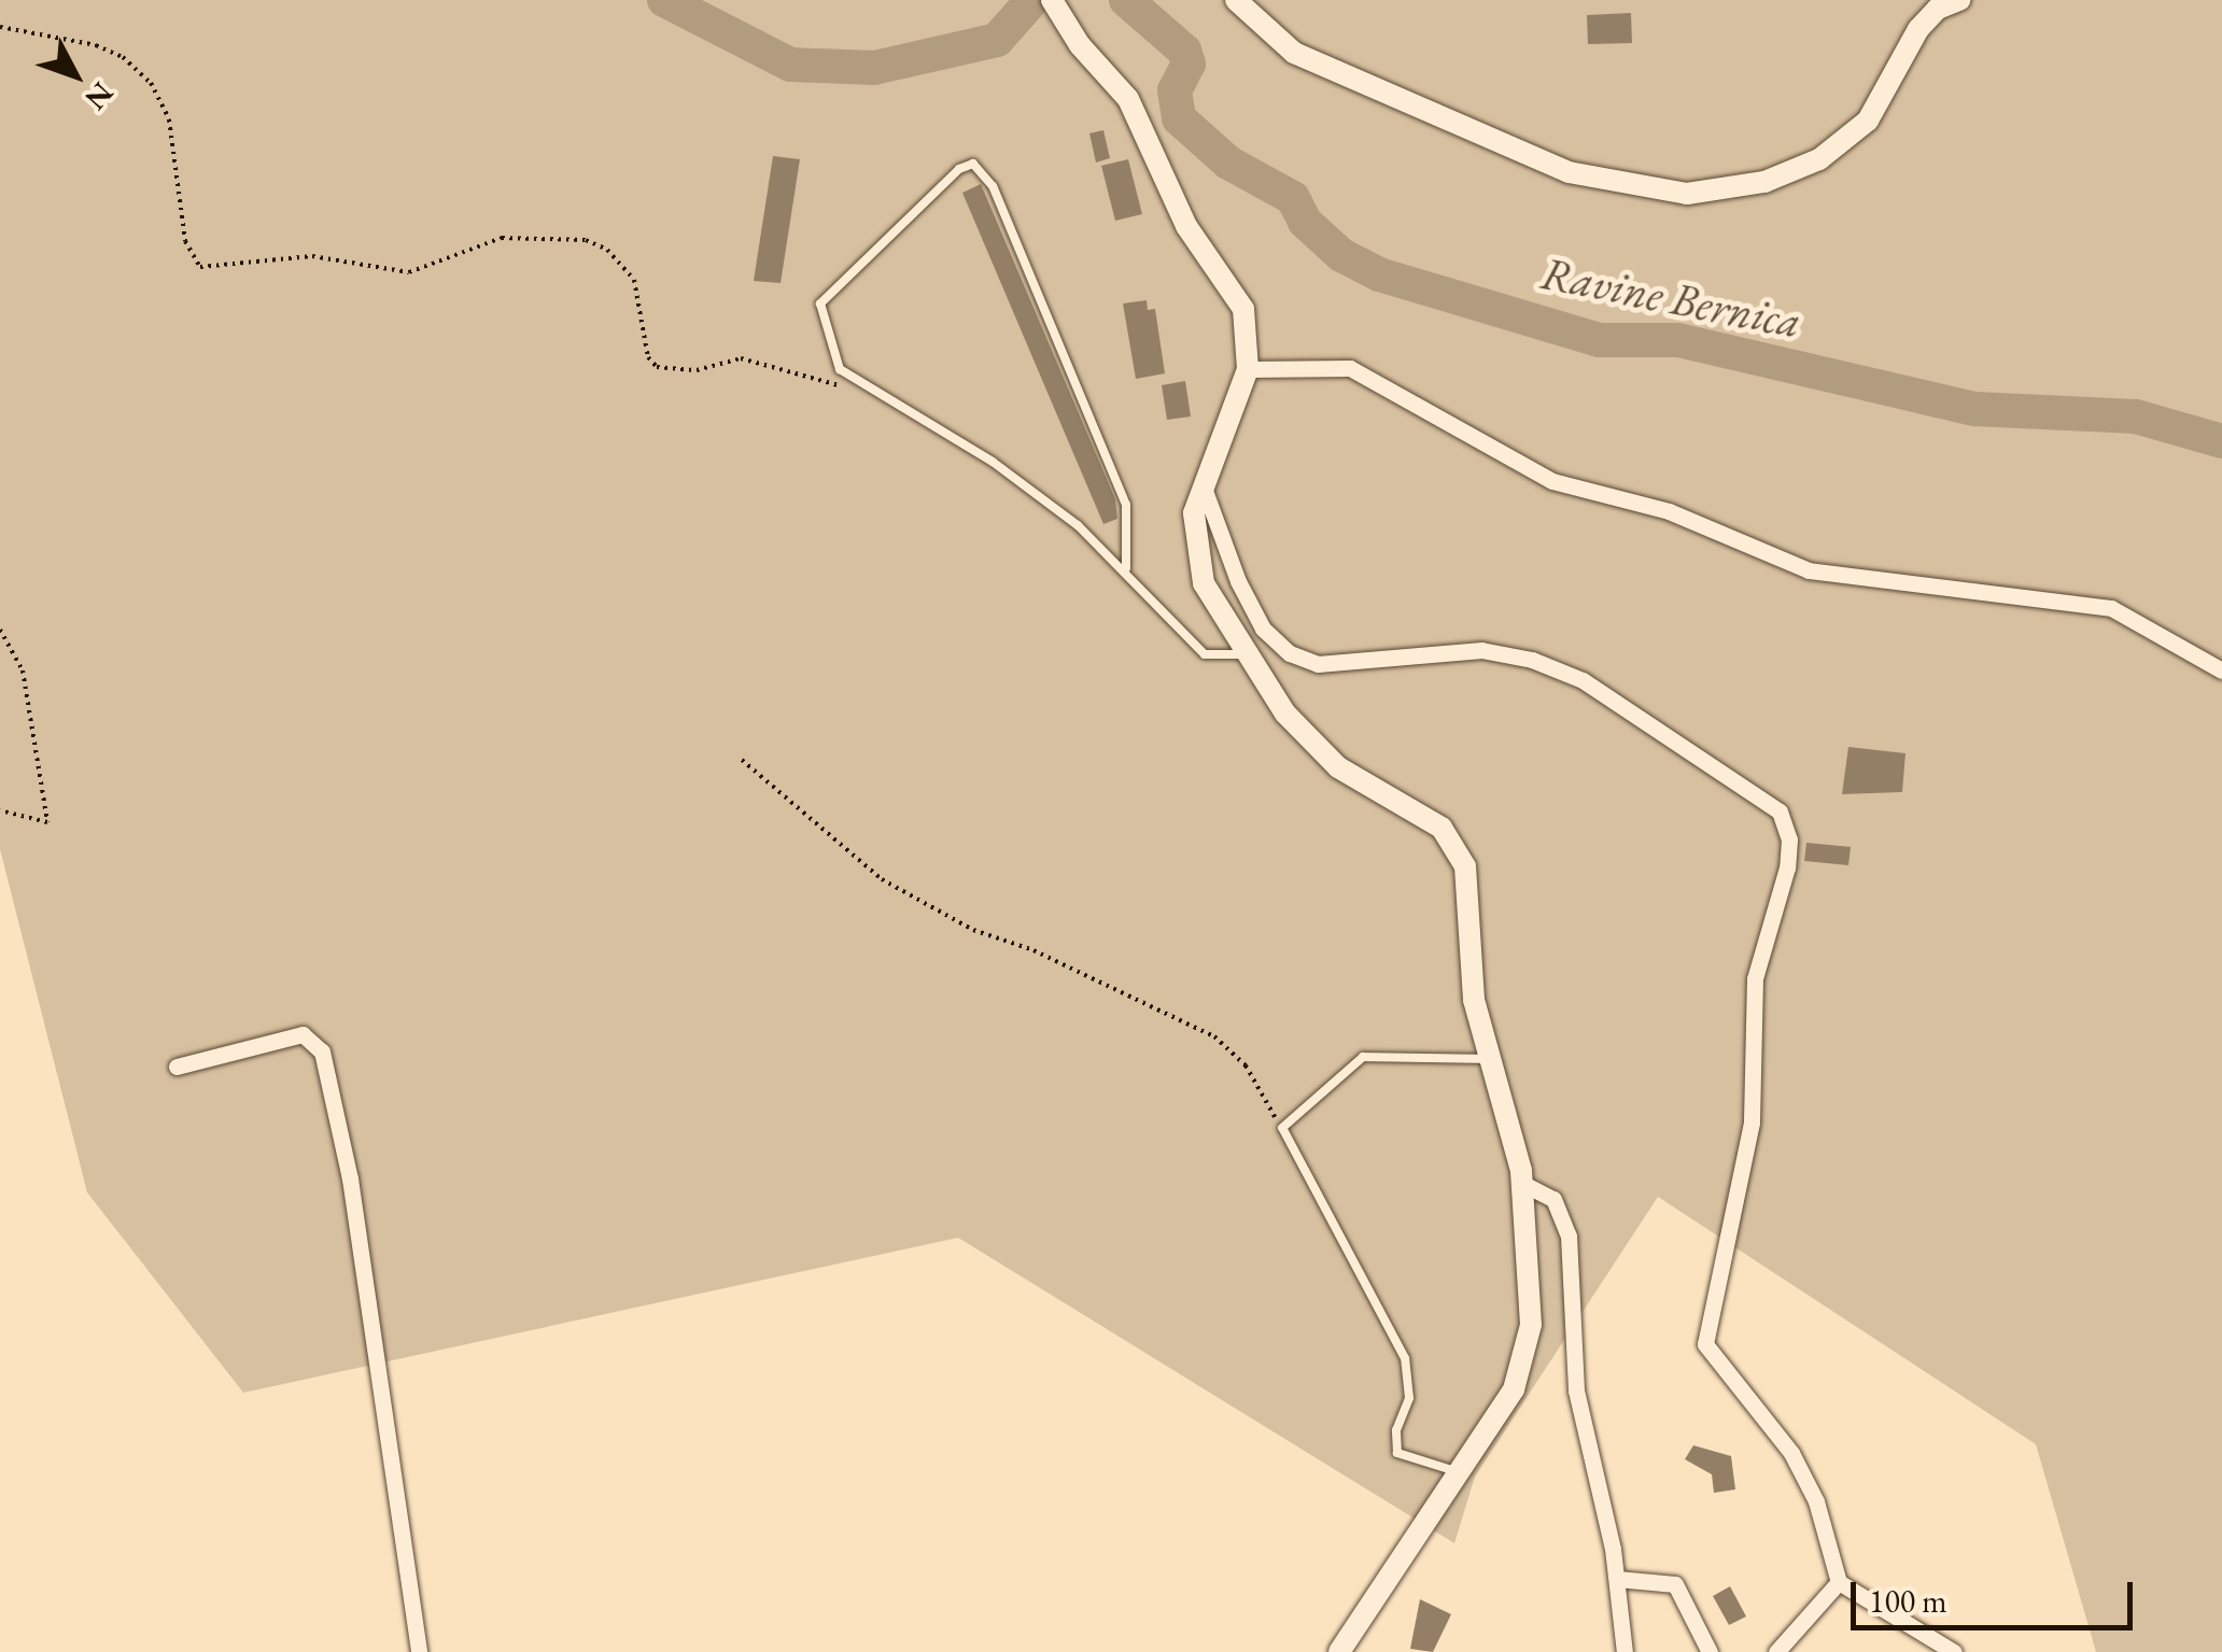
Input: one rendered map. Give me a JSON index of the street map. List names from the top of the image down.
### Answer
{
  "water": ["Ravine Bernica"],
  "scale_bar": "100 m",
  "north": "bottom right"
}
